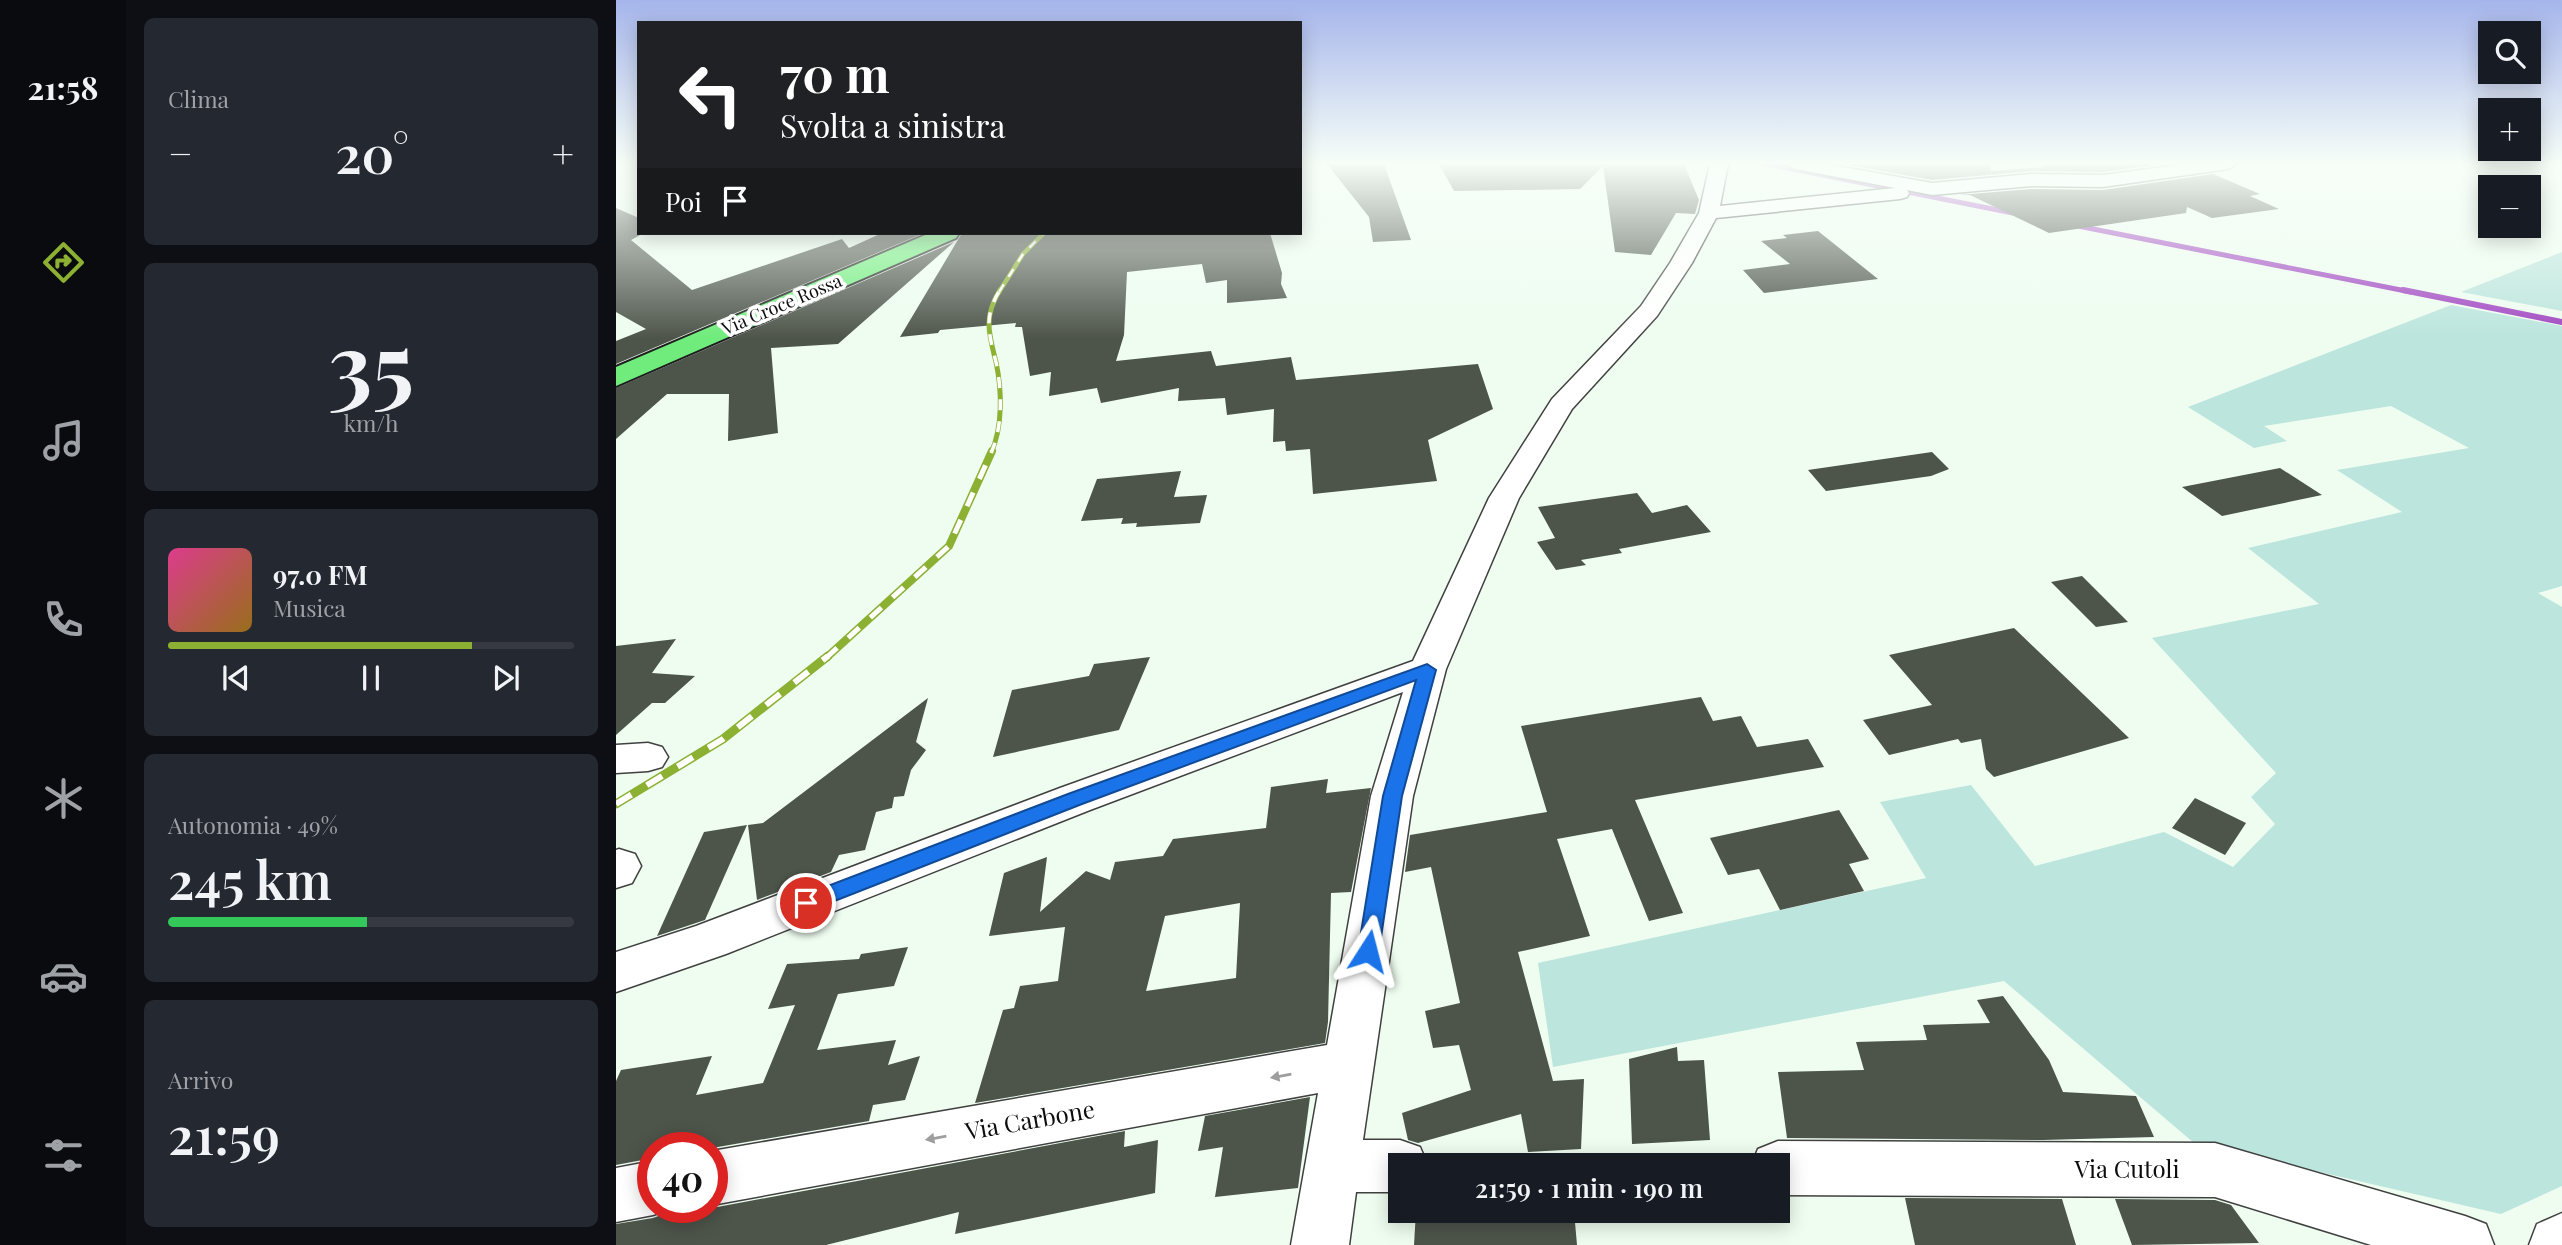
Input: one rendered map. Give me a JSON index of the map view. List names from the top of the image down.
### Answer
{
  "streets": {
    "main road": ["Via Croce Rossa"],
    "street": ["Via Carbone", "Via Cutoli"]
  },
  "page": {
    "tabs": "21:58",
    "tile": [
      "Clima",
      ["35", "km/h"],
      ["Autonomia · 49%", "245 km"],
      ["Arrivo", "21:59"]
    ],
    "map_buttons": ["+", "−"],
    "turn": ["70 m", "Svolta a sinistra"],
    "heat": ["−", "20°", "+"],
    "then": "Poi",
    "song": ["97.0 FM", "Musica"],
    "limit": "40",
    "trip": "21:59 · 1 min · 190 m"
  }
}
